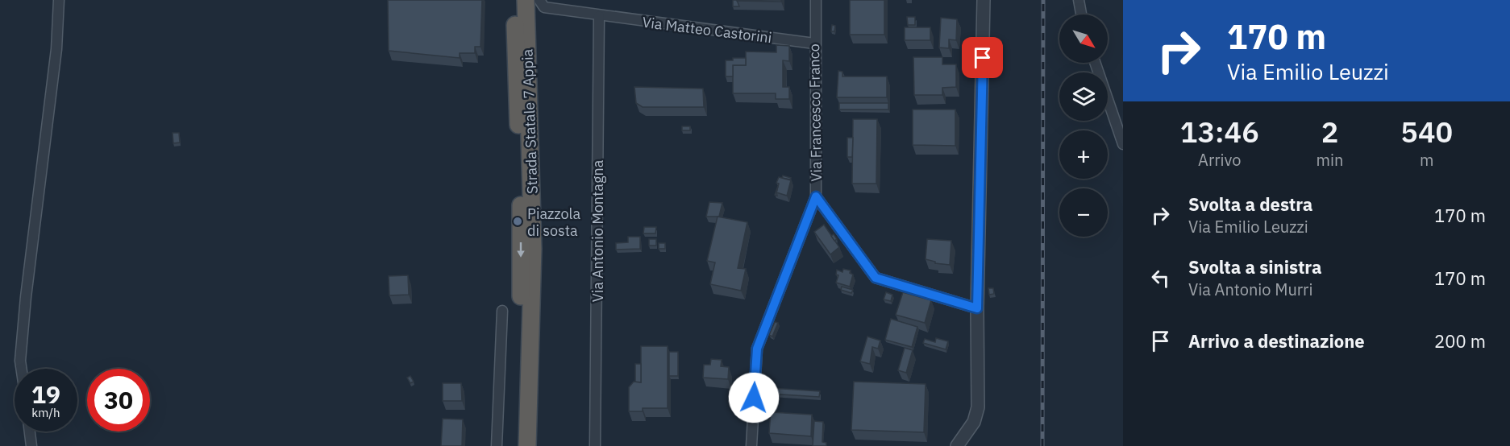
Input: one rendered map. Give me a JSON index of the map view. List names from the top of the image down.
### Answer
{
  "streets": {
    "highway": ["Strada Statale 7 Appia"],
    "street": ["Via Matteo Castorini", "Via Francesco Franco", "Via Antonio Montagna"]
  },
  "crossings": [
    ["Via Matteo Castorini", "Via Francesco Franco"],
    ["Via Matteo Castorini", "Via Antonio Montagna"]
  ],
  "places": ["Piazzola di sosta"],
  "north": "bottom right",
  "page": {
    "turn": ["170 m", "Via Emilio Leuzzi"],
    "map_buttons": ["+", "−"],
    "eta": [
      "13:46",
      "Arrivo",
      "2",
      "min",
      "540",
      "m"
    ],
    "list": [
      {
        "name": "Svolta a destra",
        "note": "Via Emilio Leuzzi",
        "value": "170 m"
      },
      {
        "name": "Svolta a sinistra",
        "note": "Via Antonio Murri",
        "value": "170 m"
      },
      {
        "name": "Arrivo a destinazione",
        "value": "200 m"
      }
    ],
    "speed": "19 km/h",
    "limit": "30"
  }
}
